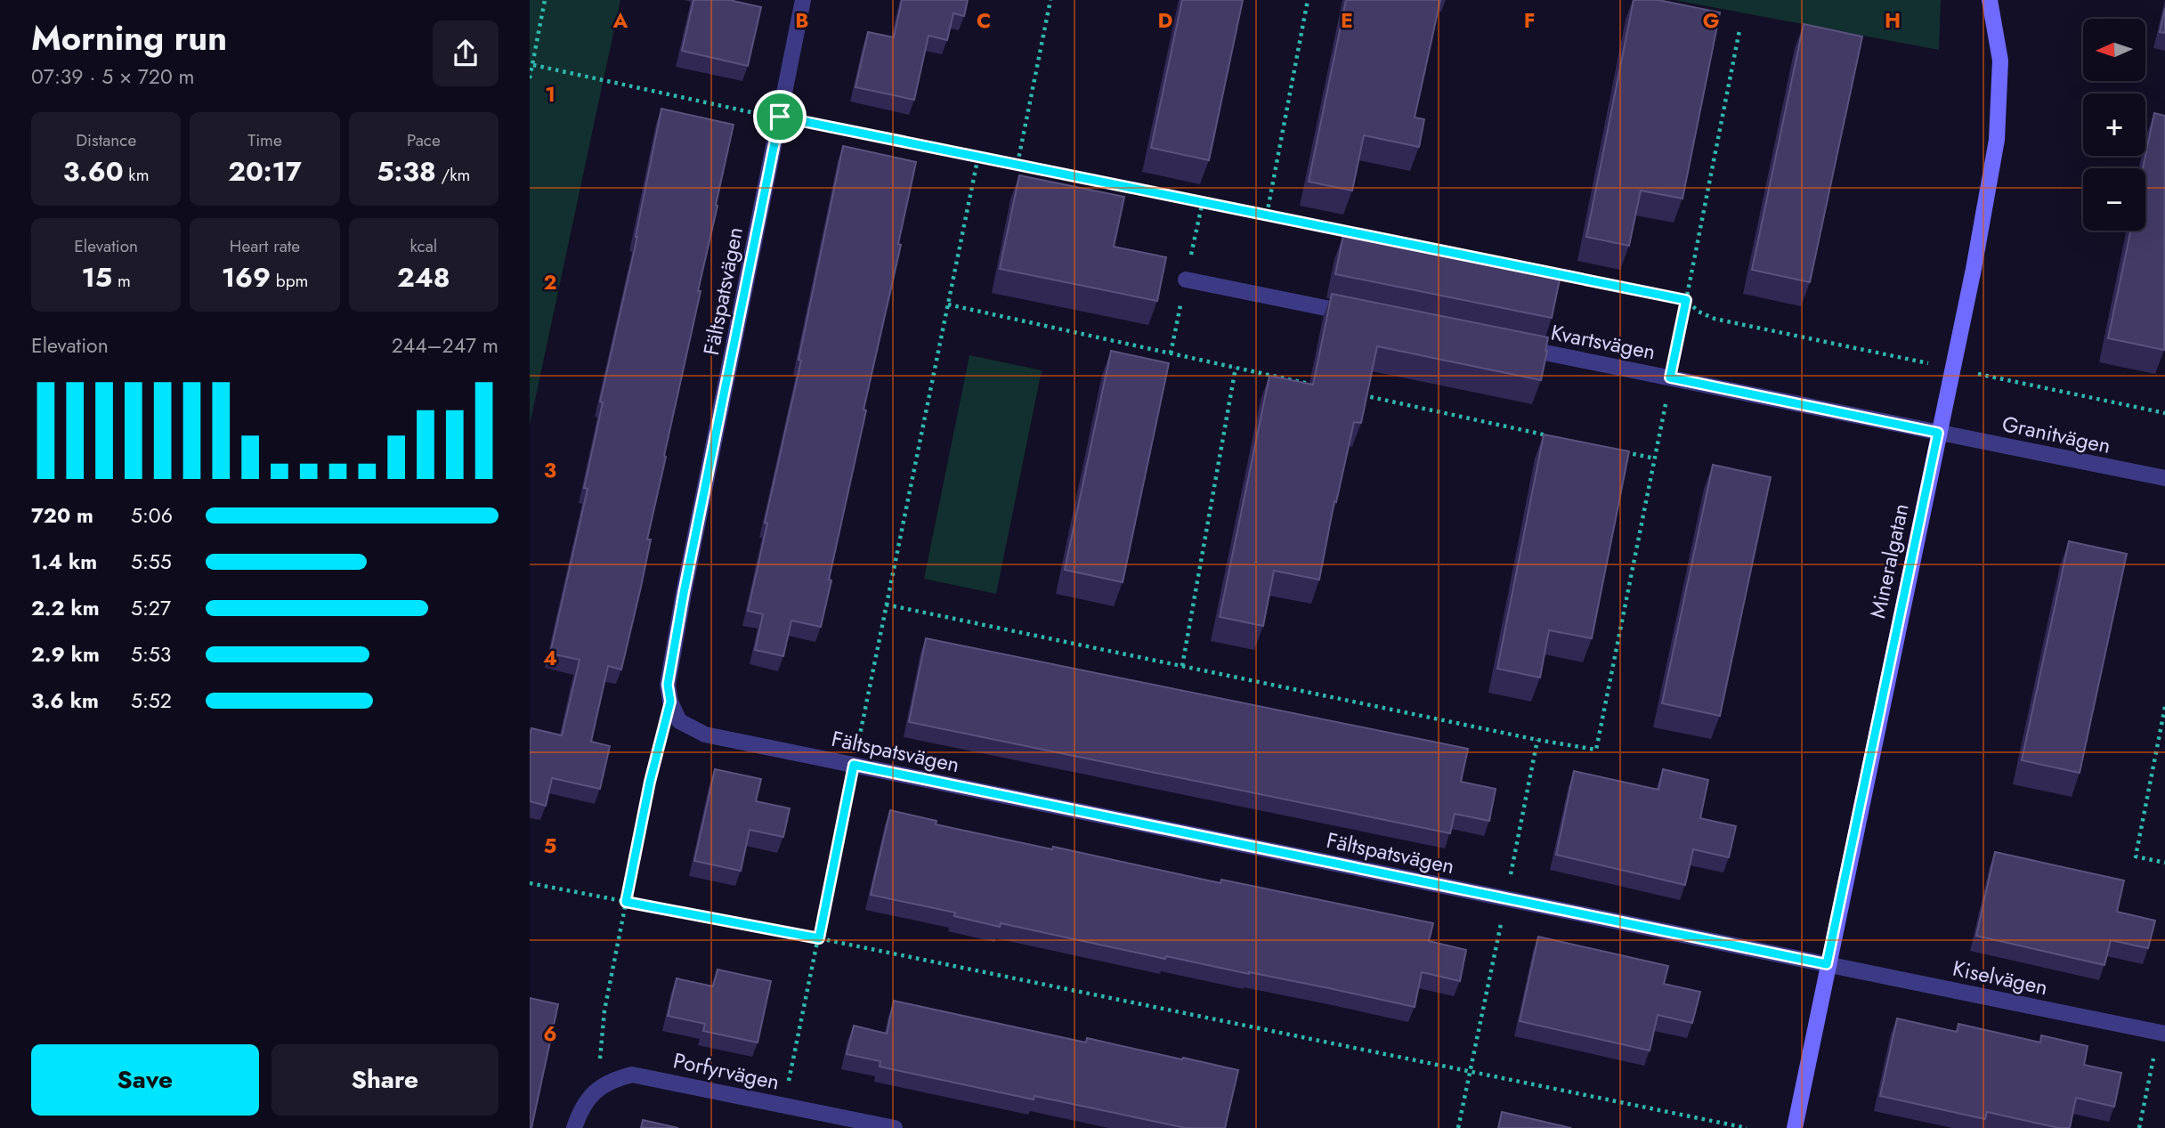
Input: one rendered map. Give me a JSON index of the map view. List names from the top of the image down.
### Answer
{
  "streets": {
    "street": [
      "Fältspatsvägen",
      "Kvartsvägen",
      "Granitvägen",
      "Mineralgatan",
      "Kiselvägen",
      "Porfyrvägen"
    ]
  },
  "crossings": [
    ["Fältspatsvägen", "Mineralgatan"],
    ["Fältspatsvägen", "Kiselvägen"],
    ["Kvartsvägen", "Granitvägen"],
    ["Kvartsvägen", "Mineralgatan"],
    ["Granitvägen", "Mineralgatan"],
    ["Mineralgatan", "Kiselvägen"]
  ],
  "north": "left",
  "page": {
    "heading": ["Morning run", "07:39 · 5 × 720 m"],
    "map_buttons": ["+", "−"],
    "stats": [
      ["Distance", "3.60 km"],
      ["Time", "20:17"],
      ["Pace", "5:38 /km"],
      ["Elevation", "15 m"],
      ["Heart rate", "169 bpm"],
      ["kcal", "248"]
    ],
    "chart": ["Elevation", "244–247 m"],
    "list": [
      {
        "name": "720 m",
        "note": "5:06"
      },
      {
        "name": "1.4 km",
        "note": "5:55"
      },
      {
        "name": "2.2 km",
        "note": "5:27"
      },
      {
        "name": "2.9 km",
        "note": "5:53"
      },
      {
        "name": "3.6 km",
        "note": "5:52"
      }
    ],
    "buttons": ["Save", "Share"]
  },
  "grid": {
    "columns": [
      "A",
      "B",
      "C",
      "D",
      "E",
      "F",
      "G",
      "H"
    ],
    "rows": [
      "1",
      "2",
      "3",
      "4",
      "5",
      "6"
    ]
  }
}
